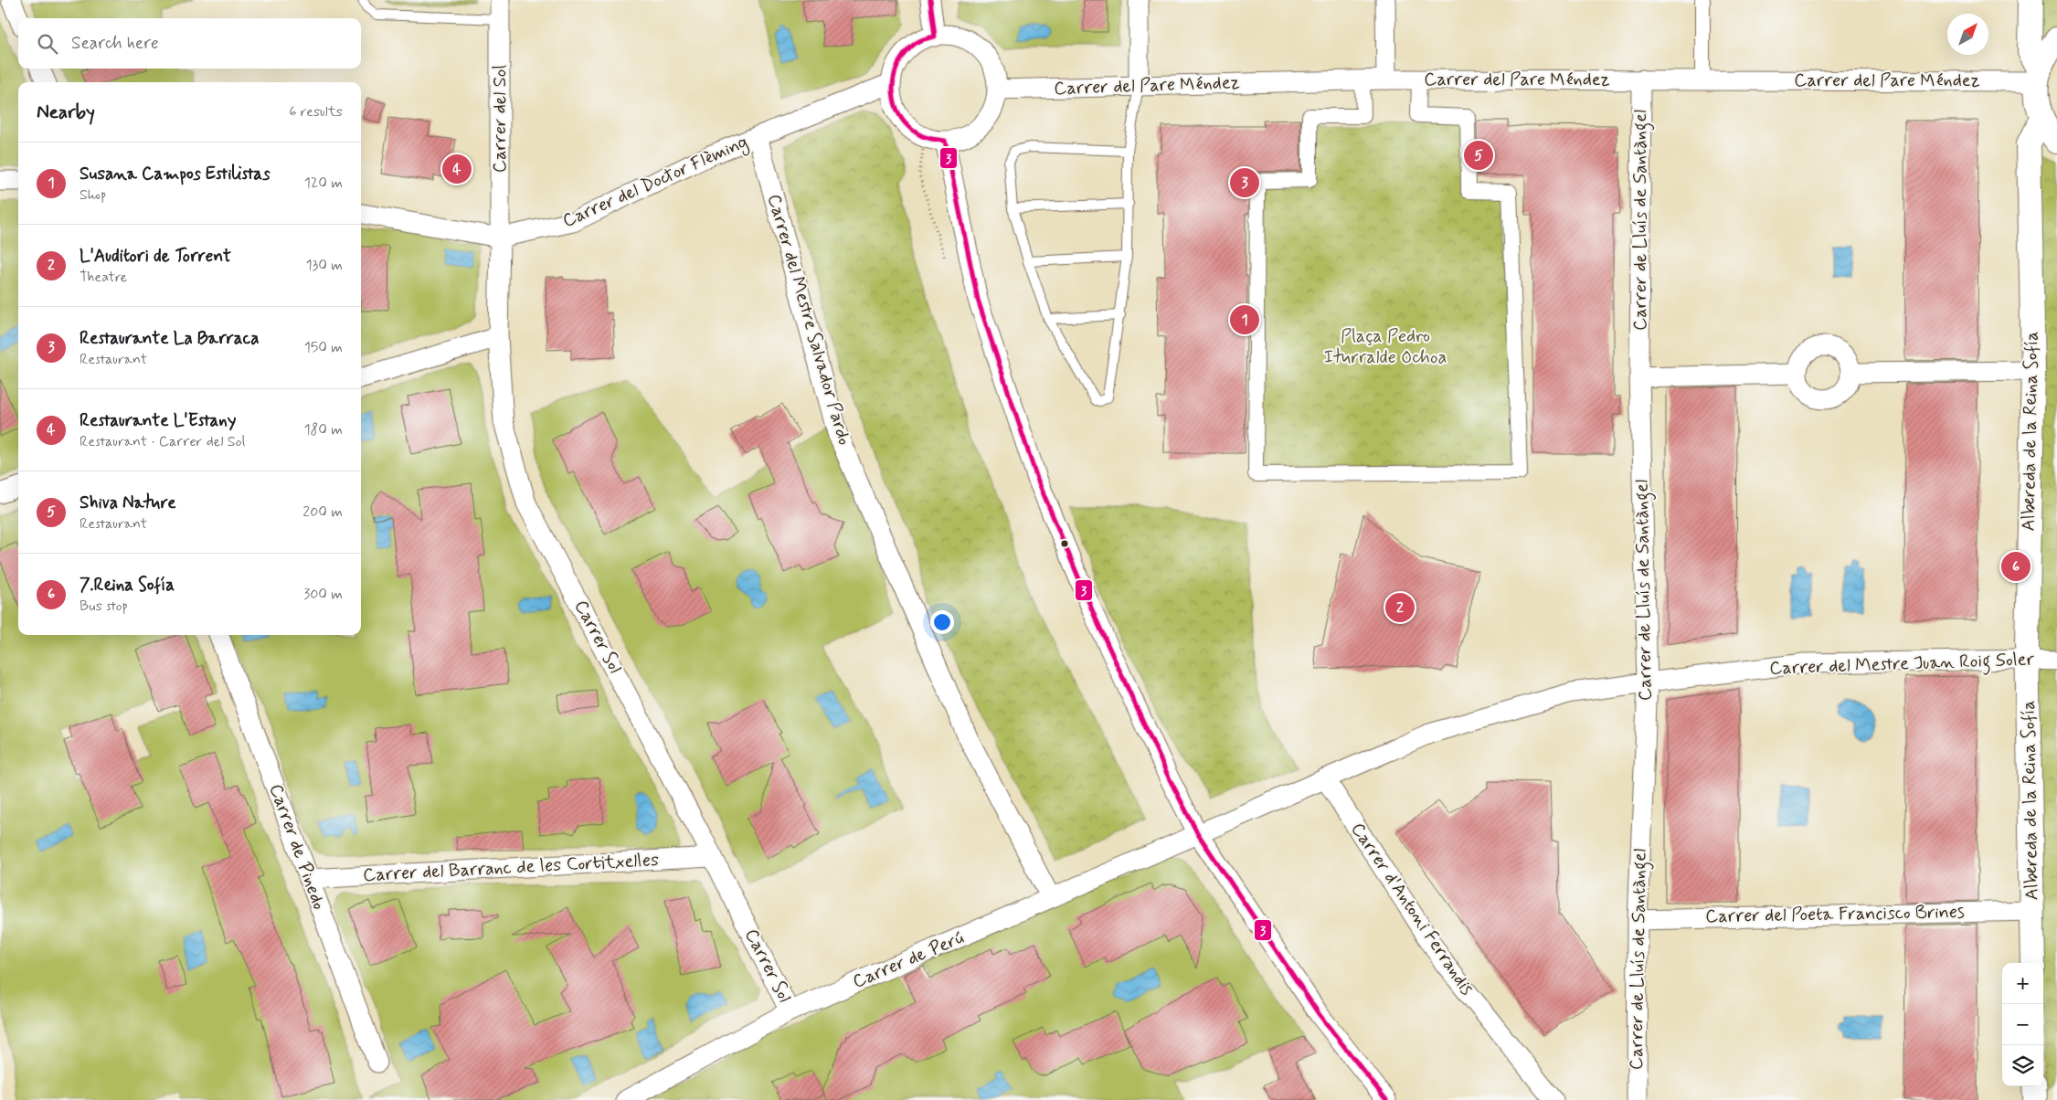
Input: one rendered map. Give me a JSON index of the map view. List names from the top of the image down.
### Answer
{
  "streets": {
    "street": [
      "Carrer del Pare Méndez",
      "Carrer del Sol",
      "Carrer del Doctor Flèming",
      "Carrer de Lluís de Santàngel",
      "Carrer del Mestre Salvador Pardo",
      "Albereda de la Reina Sofía",
      "Carrer Sol",
      "Carrer del Mestre Juan Roig Soler",
      "Carrer de Pinedo",
      "Carrer del Barranc de les Cortitxelles",
      "Carrer d'Antoni Ferrandis",
      "Carrer del Poeta Francisco Brines",
      "Carrer de Perú"
    ]
  },
  "crossings": [
    ["Carrer del Pare Méndez", "Carrer del Doctor Flèming"],
    ["Carrer del Pare Méndez", "Carrer de Lluís de Santàngel"],
    ["Carrer del Sol", "Carrer del Doctor Flèming"],
    ["Carrer del Sol", "Carrer Sol"],
    ["Carrer del Doctor Flèming", "Carrer del Mestre Salvador Pardo"],
    ["Carrer del Doctor Flèming", "Carrer Sol"],
    ["Carrer de Lluís de Santàngel", "Carrer del Mestre Juan Roig Soler"],
    ["Carrer de Lluís de Santàngel", "Carrer del Poeta Francisco Brines"],
    ["Carrer del Mestre Salvador Pardo", "Carrer de Perú"],
    ["Albereda de la Reina Sofía", "Carrer del Mestre Juan Roig Soler"],
    ["Albereda de la Reina Sofía", "Carrer del Poeta Francisco Brines"],
    ["Carrer Sol", "Carrer del Barranc de les Cortitxelles"],
    ["Carrer Sol", "Carrer de Perú"],
    ["Carrer del Mestre Juan Roig Soler", "Carrer d'Antoni Ferrandis"],
    ["Carrer del Mestre Juan Roig Soler", "Carrer de Perú"],
    ["Carrer de Pinedo", "Carrer del Barranc de les Cortitxelles"]
  ],
  "parks": ["Plaça Pedro Iturralde Ochoa"],
  "lines": ["transit line 3"],
  "north": "top right",
  "page": {
    "search": "Search here",
    "heading": ["Nearby", "6 results"],
    "pins": [
      "5",
      "4",
      "3",
      "1",
      "6",
      "2"
    ],
    "list": [
      {
        "mark": "1",
        "name": "Susana Campos Estilistas",
        "note": "Shop",
        "value": "120 m"
      },
      {
        "mark": "2",
        "name": "L'Auditori de Torrent",
        "note": "Theatre",
        "value": "130 m"
      },
      {
        "mark": "3",
        "name": "Restaurante La Barraca",
        "note": "Restaurant",
        "value": "150 m"
      },
      {
        "mark": "4",
        "name": "Restaurante L'Estany",
        "note": "Restaurant · Carrer del Sol",
        "value": "180 m"
      },
      {
        "mark": "5",
        "name": "Shiva Nature",
        "note": "Restaurant",
        "value": "200 m"
      },
      {
        "mark": "6",
        "name": "7.Reina Sofía",
        "note": "Bus stop",
        "value": "300 m"
      }
    ],
    "map_buttons": ["+", "−"]
  }
}
